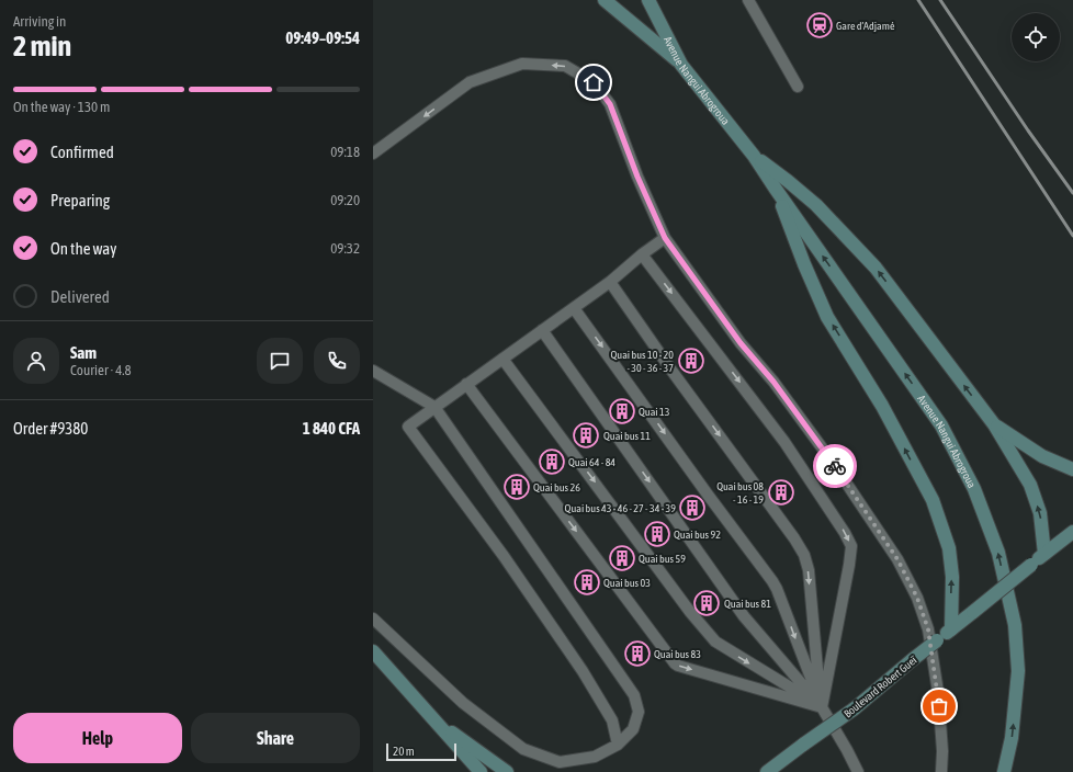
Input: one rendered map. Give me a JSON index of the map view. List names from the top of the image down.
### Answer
{
  "streets": {
    "main road": ["Avenue Nangui Abrogroua", "Boulevard Robert Gueï"]
  },
  "places": {
    "station": ["Gare d’Adjamé"],
    "building": [
      "Quai bus 10 - 20 - 30 - 36 - 37",
      "Quai 13",
      "Quai bus 11",
      "Quai 64 - 84",
      "Quai bus 26",
      "Quai bus 08 - 16 - 19",
      "Quai bus 43 - 46 - 27 - 34 - 39",
      "Quai bus 92",
      "Quai bus 59",
      "Quai bus 03",
      "Quai bus 81",
      "Quai bus 83"
    ]
  },
  "scale_bar": "20 m",
  "page": {
    "heading": ["2 min", "Arriving in", "09:49–09:54"],
    "panel": [
      "Sam",
      "Courier · 4.8",
      "Order #9380",
      "1 840 CFA"
    ],
    "bar": "On the way · 130 m",
    "list": [
      ["Confirmed", "09:18"],
      ["Preparing", "09:20"],
      ["On the way", "09:32"],
      "Delivered"
    ],
    "buttons": ["Help", "Share"],
    "scale": "20 m"
  }
}
